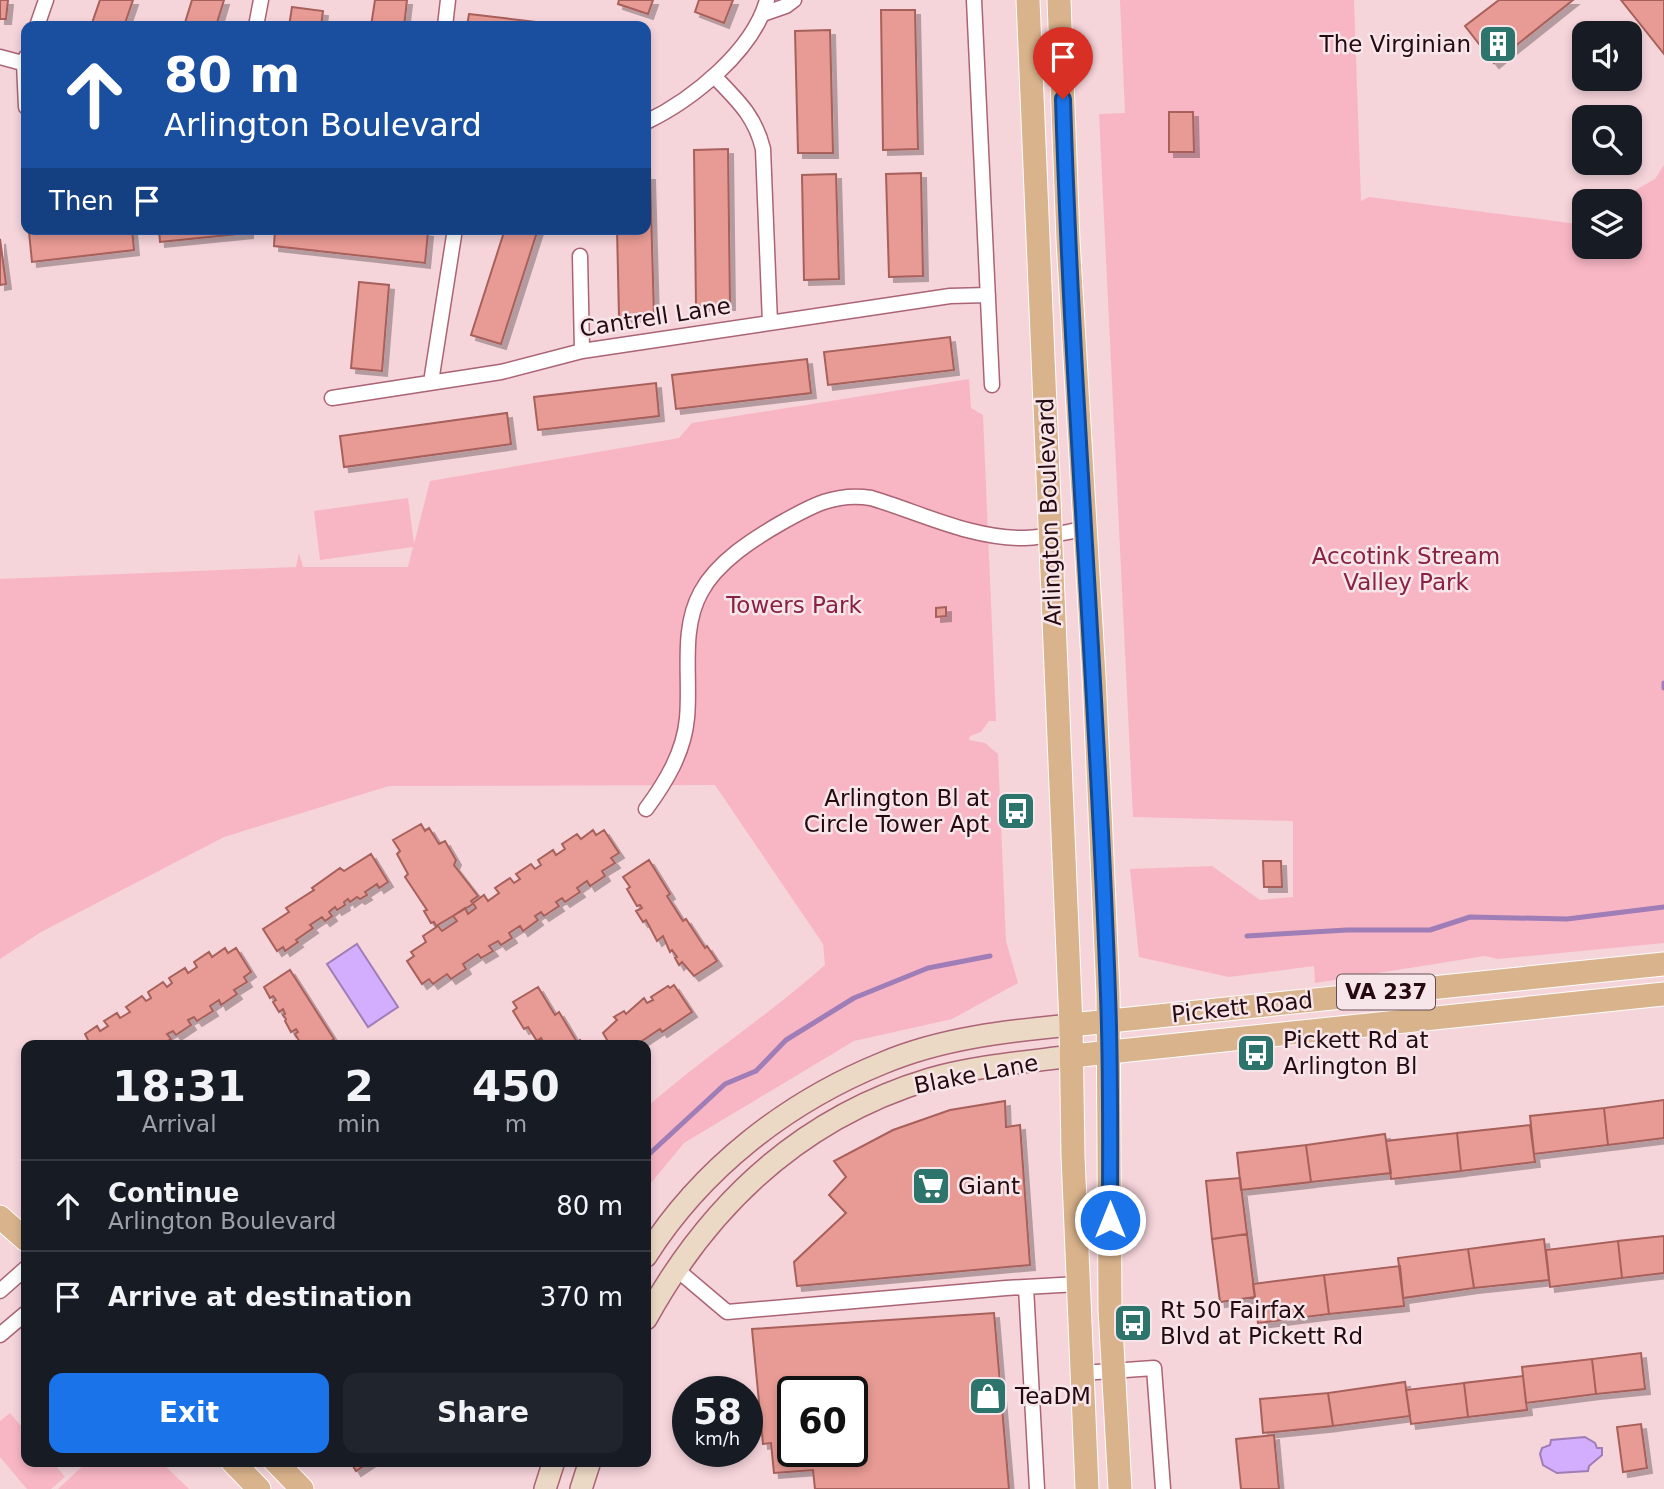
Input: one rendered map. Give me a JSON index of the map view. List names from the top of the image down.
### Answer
{
  "streets": {
    "main road": [
      "Arlington Boulevard",
      "VA 237",
      "Pickett Road",
      "Blake Lane"
    ],
    "street": ["Cantrell Lane"]
  },
  "crossings": [
    ["Arlington Boulevard", "Pickett Road"],
    ["Arlington Boulevard", "Blake Lane"],
    ["Pickett Road", "Blake Lane"]
  ],
  "parks": ["Accotink Stream Valley Park", "Towers Park"],
  "places": {
    "building": ["The Virginian"],
    "bus stop": ["Arlington Bl at Circle Tower Apt", "Pickett Rd at Arlington Bl", "Rt 50 Fairfax Blvd at Pickett Rd"],
    "supermarket": ["Giant"],
    "shop": ["TeaDM"]
  },
  "page": {
    "turn": ["80 m", "Arlington Boulevard"],
    "then": "Then",
    "eta": [
      "18:31",
      "Arrival",
      "2",
      "min",
      "450",
      "m"
    ],
    "list": [
      {
        "name": "Continue",
        "note": "Arlington Boulevard",
        "value": "80 m"
      },
      {
        "name": "Arrive at destination",
        "value": "370 m"
      }
    ],
    "buttons": ["Exit", "Share"],
    "speed": "58 km/h",
    "limit": "60"
  }
}
